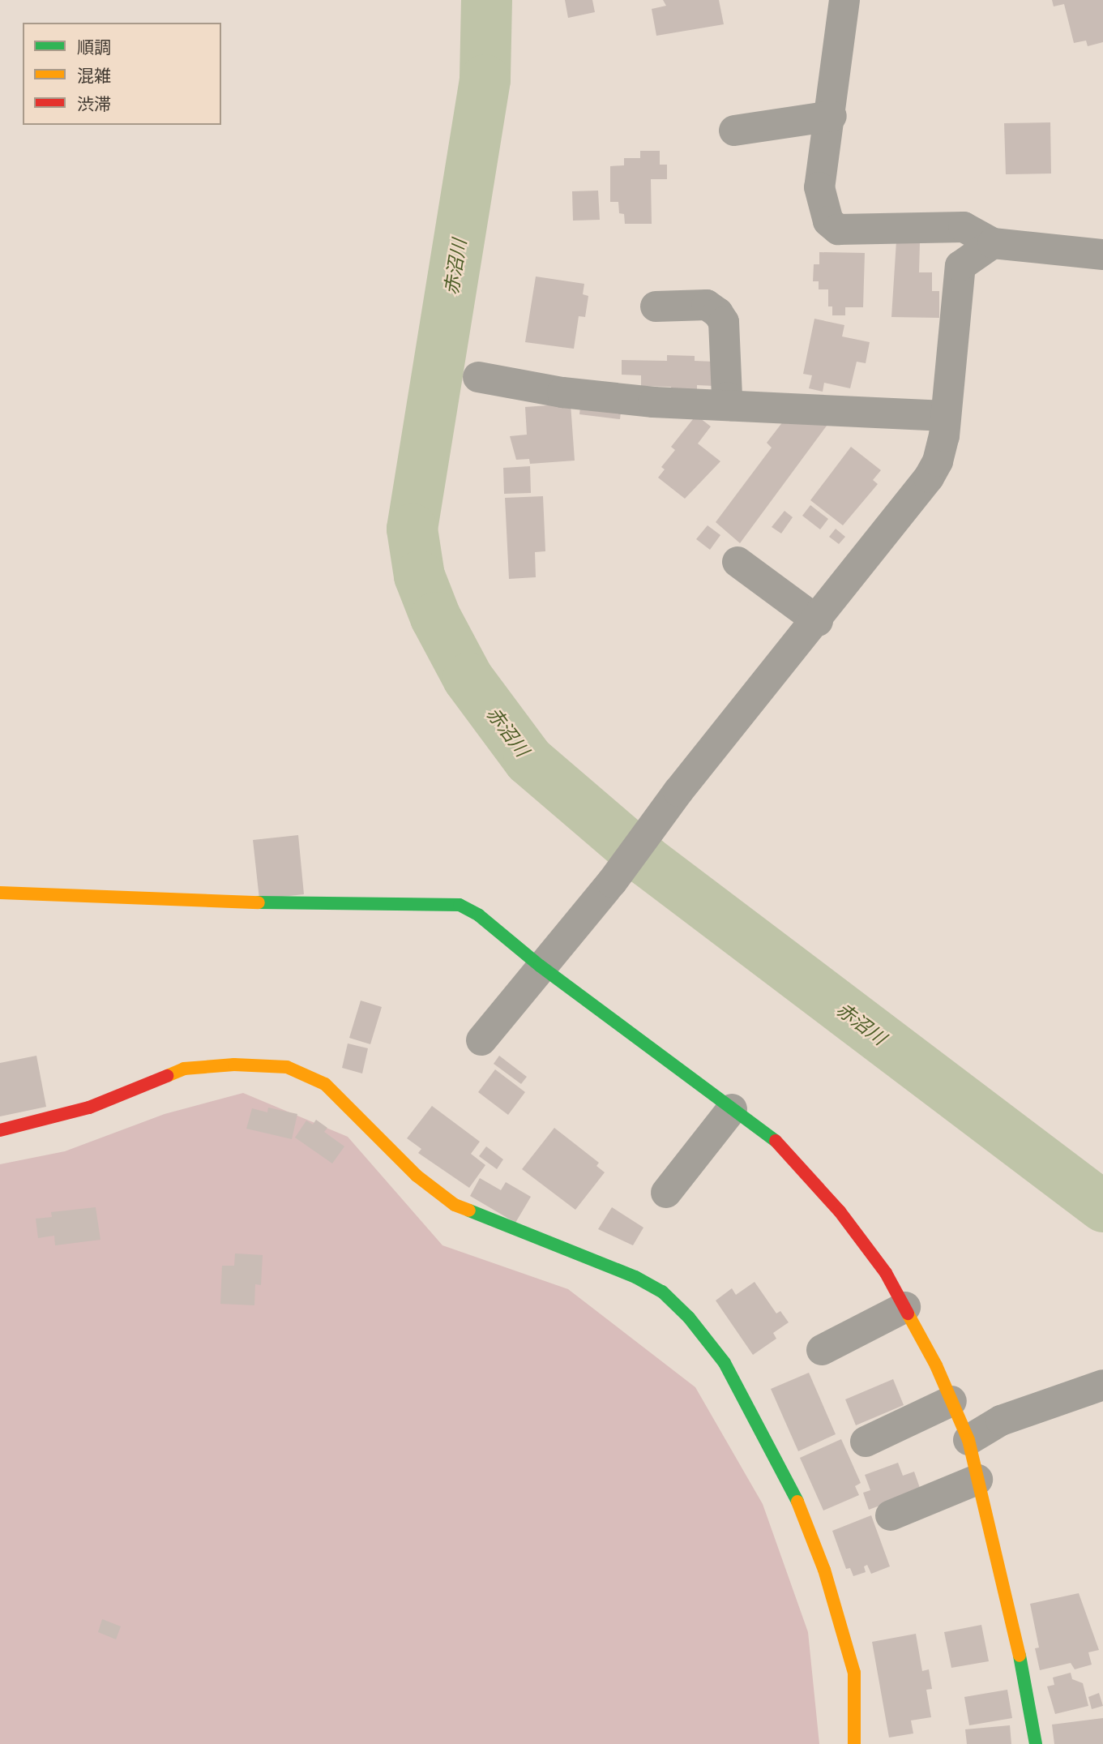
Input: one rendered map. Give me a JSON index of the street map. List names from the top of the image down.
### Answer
{
  "water": ["赤沼川"],
  "legend": ["順調", "混雑", "渋滞"]
}
